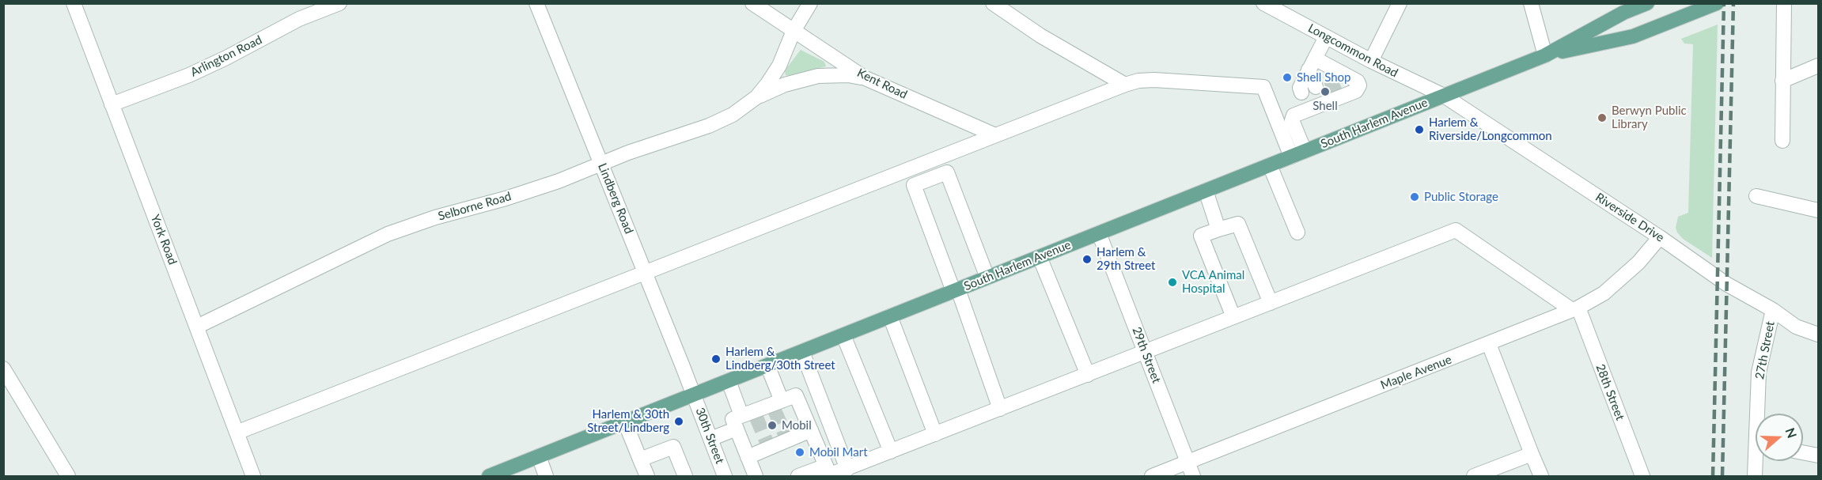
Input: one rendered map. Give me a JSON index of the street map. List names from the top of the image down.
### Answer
{
  "streets": {
    "main road": ["South Harlem Avenue"],
    "street": [
      "Longcommon Road",
      "Arlington Road",
      "Kent Road",
      "Lindberg Road",
      "Selborne Road",
      "Riverside Drive",
      "York Road",
      "27th Street",
      "29th Street",
      "Maple Avenue",
      "28th Street",
      "30th Street"
    ]
  },
  "crossings": [
    ["Longcommon Road", "South Harlem Avenue"],
    ["Longcommon Road", "Riverside Drive"],
    ["Arlington Road", "York Road"],
    ["Kent Road", "Selborne Road"],
    ["South Harlem Avenue", "Lindberg Road"],
    ["South Harlem Avenue", "Riverside Drive"],
    ["South Harlem Avenue", "29th Street"],
    ["South Harlem Avenue", "30th Street"],
    ["Lindberg Road", "Selborne Road"],
    ["Lindberg Road", "30th Street"],
    ["Selborne Road", "York Road"],
    ["Riverside Drive", "27th Street"],
    ["Riverside Drive", "Maple Avenue"],
    ["29th Street", "Maple Avenue"],
    ["Maple Avenue", "28th Street"]
  ],
  "places": [
    "Shell Shop",
    "Shell",
    "Berwyn Public Library",
    "Harlem & Riverside/Longcommon",
    "Public Storage",
    "Harlem & 29th Street",
    "VCA Animal Hospital",
    "Harlem & Lindberg/30th Street",
    "Harlem & 30th Street/Lindberg",
    "Mobil",
    "Mobil Mart"
  ],
  "north": "right"
}
